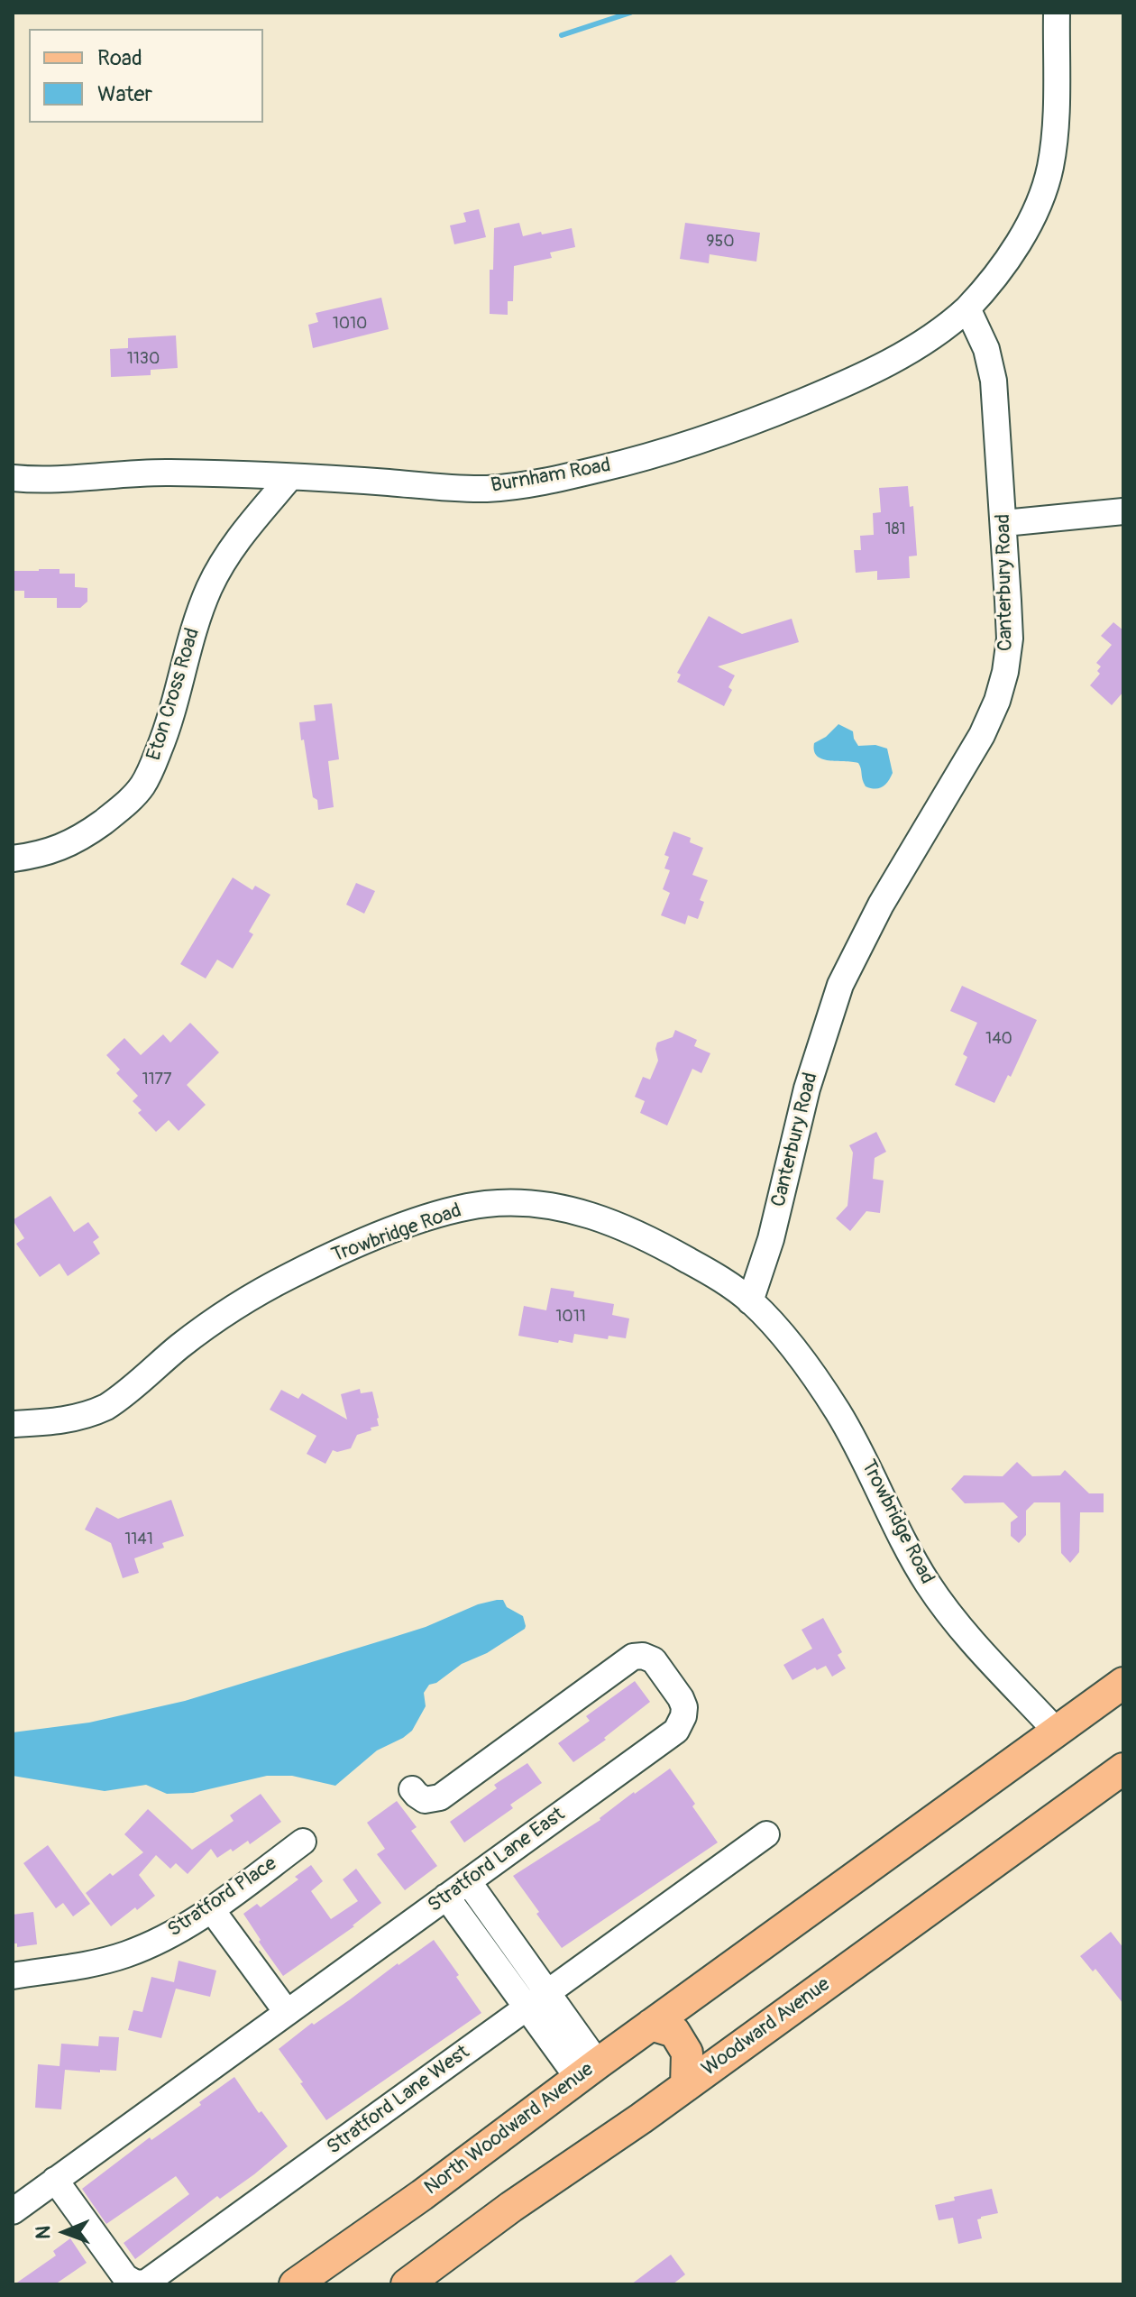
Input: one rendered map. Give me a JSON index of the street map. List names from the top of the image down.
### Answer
{
  "streets": {
    "main road": ["Woodward Avenue", "North Woodward Avenue"],
    "street": [
      "Burnham Road",
      "Canterbury Road",
      "Eton Cross Road",
      "Trowbridge Road",
      "Stratford Lane East",
      "Stratford Place",
      "Stratford Lane West"
    ]
  },
  "crossings": [
    ["Burnham Road", "Canterbury Road"],
    ["Burnham Road", "Eton Cross Road"],
    ["Canterbury Road", "Trowbridge Road"],
    ["Trowbridge Road", "North Woodward Avenue"],
    ["Stratford Lane East", "Stratford Lane West"]
  ],
  "house_numbers": [
    "950",
    "1010",
    "1130",
    "181",
    "140",
    "1177",
    "1011",
    "1141"
  ],
  "legend": ["Road", "Water"],
  "north": "left"
}
